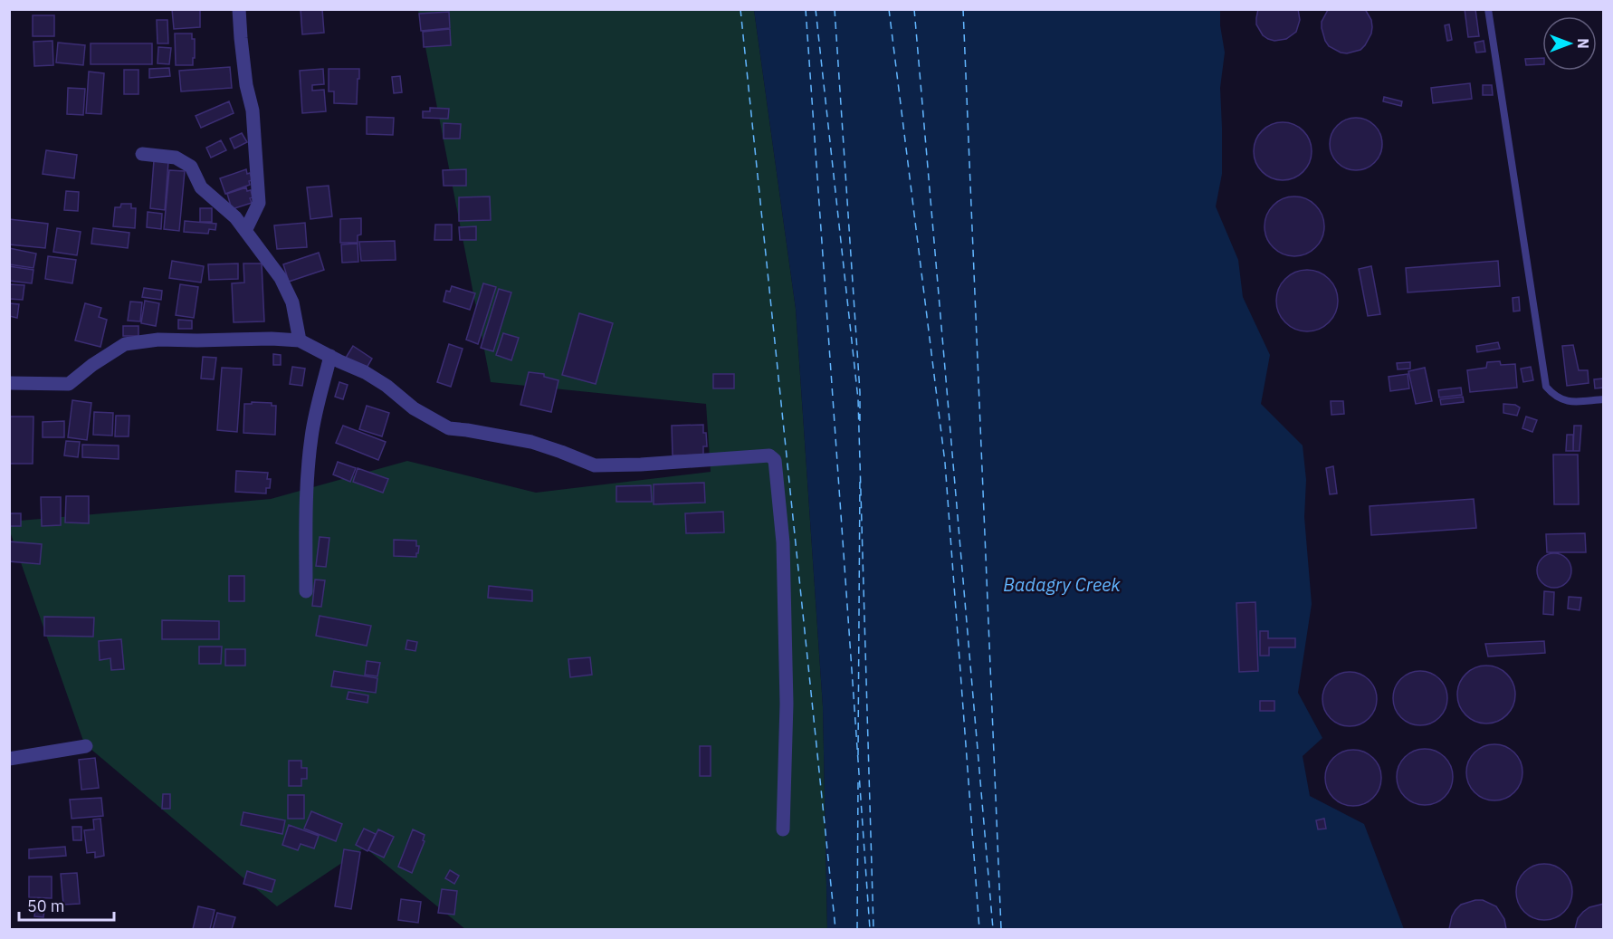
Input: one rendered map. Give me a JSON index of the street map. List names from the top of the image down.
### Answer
{
  "water": ["Badagry Creek"],
  "scale_bar": "50 m",
  "north": "right"
}
